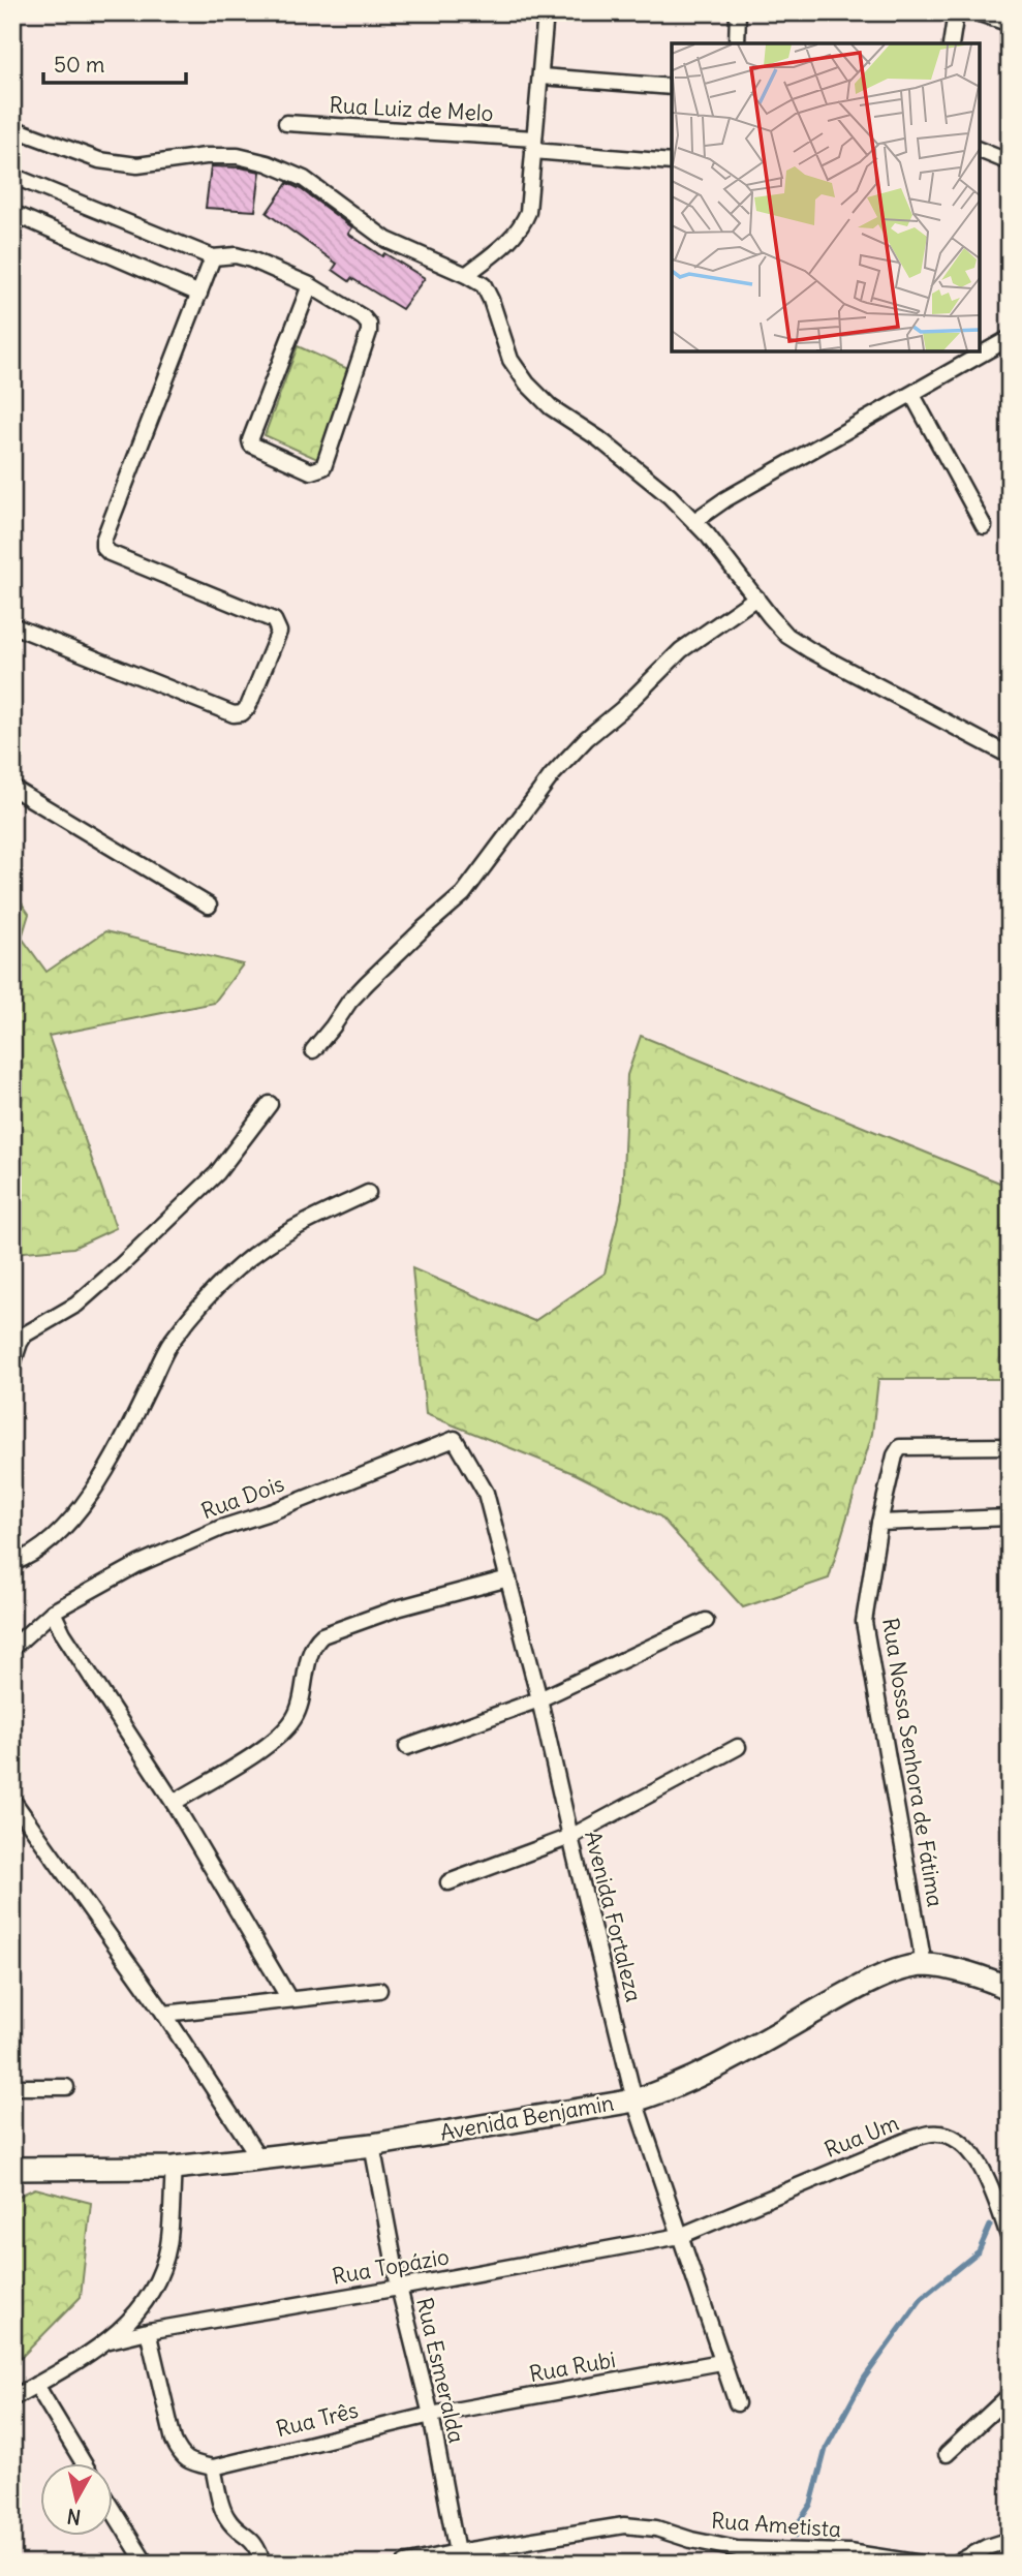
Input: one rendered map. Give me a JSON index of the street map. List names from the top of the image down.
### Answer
{
  "streets": {
    "street": [
      "Rua Luiz de Melo",
      "Rua Dois",
      "Rua Nossa Senhora de Fátima",
      "Avenida Fortaleza",
      "Avenida Benjamin",
      "Rua Um",
      "Rua Topázio",
      "Rua Rubi",
      "Rua Esmeralda",
      "Rua Três",
      "Rua Ametista"
    ]
  },
  "crossings": [
    ["Rua Dois", "Avenida Fortaleza"],
    ["Rua Nossa Senhora de Fátima", "Avenida Benjamin"],
    ["Avenida Fortaleza", "Avenida Benjamin"],
    ["Avenida Fortaleza", "Rua Um"],
    ["Avenida Fortaleza", "Rua Topázio"],
    ["Avenida Fortaleza", "Rua Rubi"],
    ["Avenida Benjamin", "Rua Esmeralda"],
    ["Rua Um", "Rua Topázio"],
    ["Rua Topázio", "Rua Esmeralda"],
    ["Rua Rubi", "Rua Esmeralda"],
    ["Rua Rubi", "Rua Três"],
    ["Rua Esmeralda", "Rua Três"],
    ["Rua Esmeralda", "Rua Ametista"]
  ],
  "scale_bar": "50 m",
  "north": "bottom"
}
